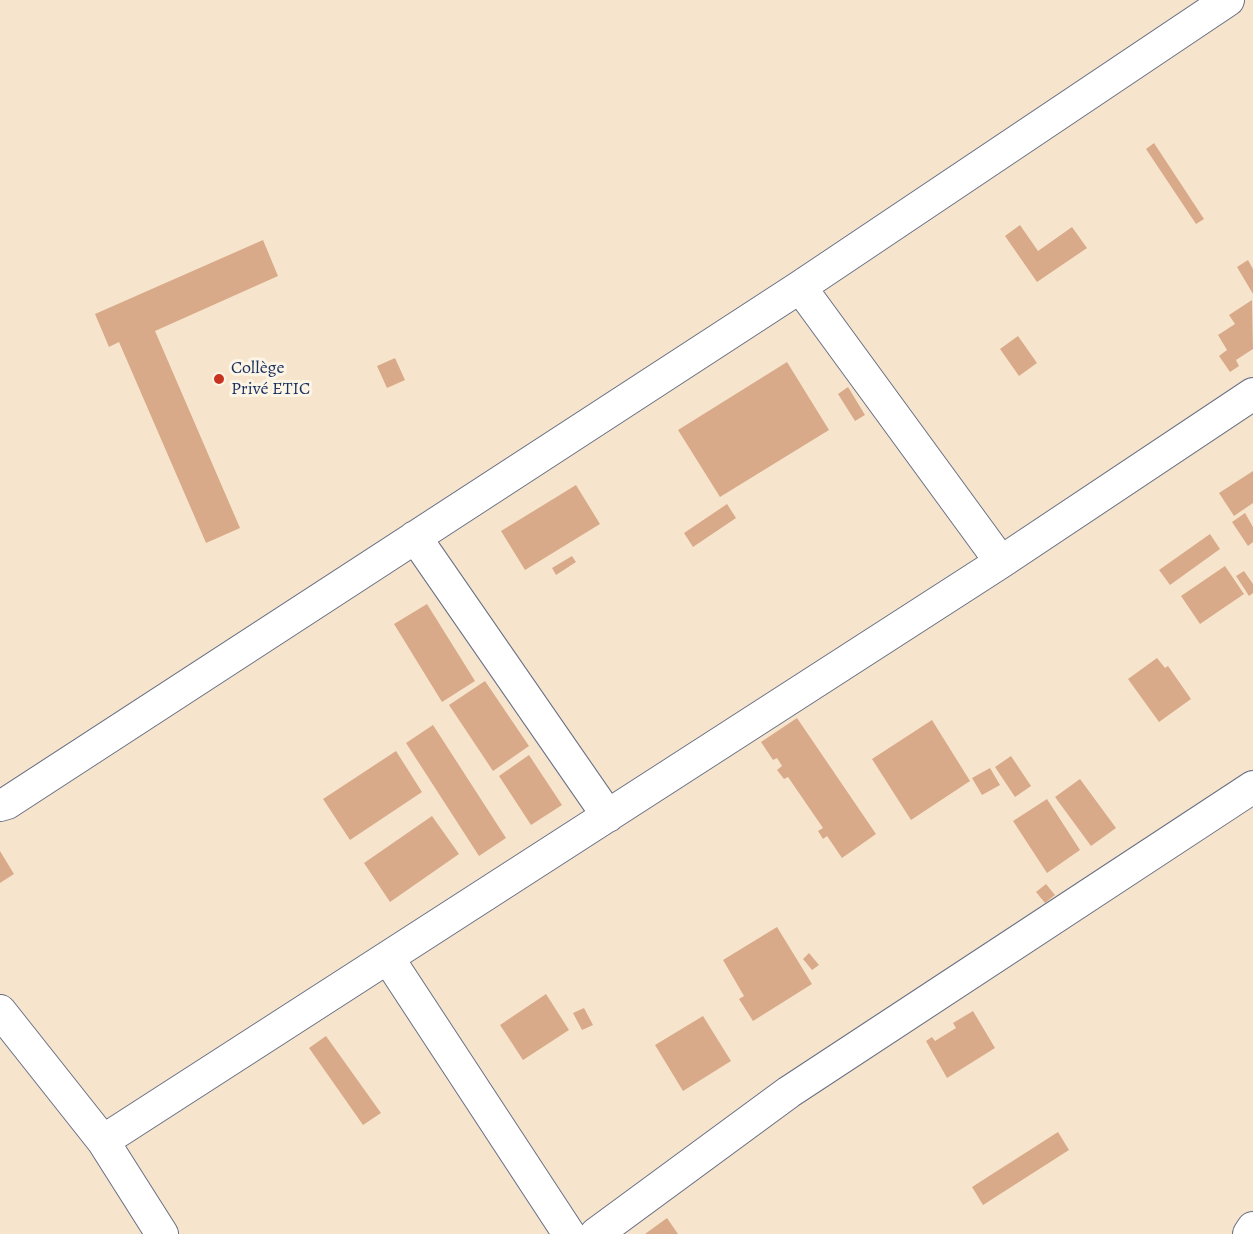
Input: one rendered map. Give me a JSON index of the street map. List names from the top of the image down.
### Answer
{
  "places": ["Collège Privé ETIC"]
}
